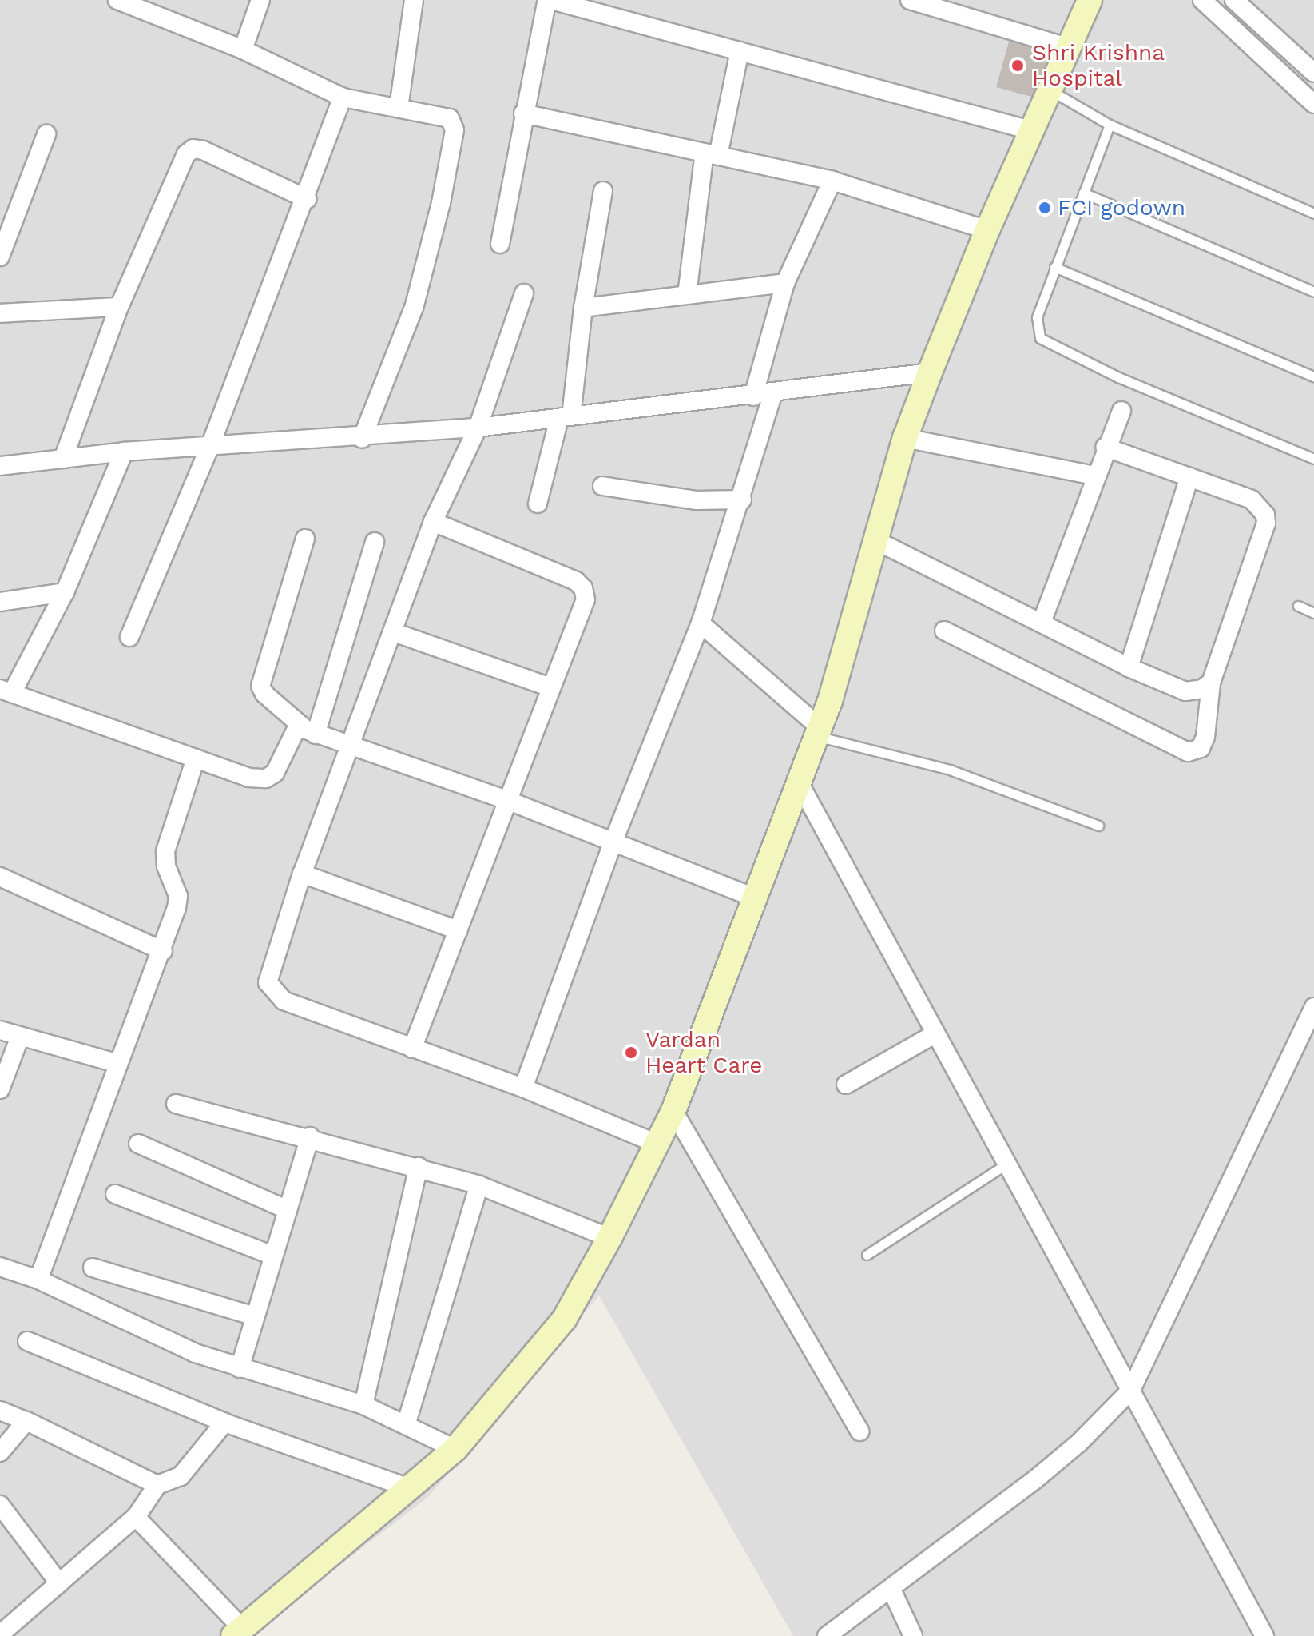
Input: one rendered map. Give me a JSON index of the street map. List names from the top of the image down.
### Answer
{
  "places": ["Shri Krishna Hospital", "FCI godown", "Vardan Heart Care"]
}
